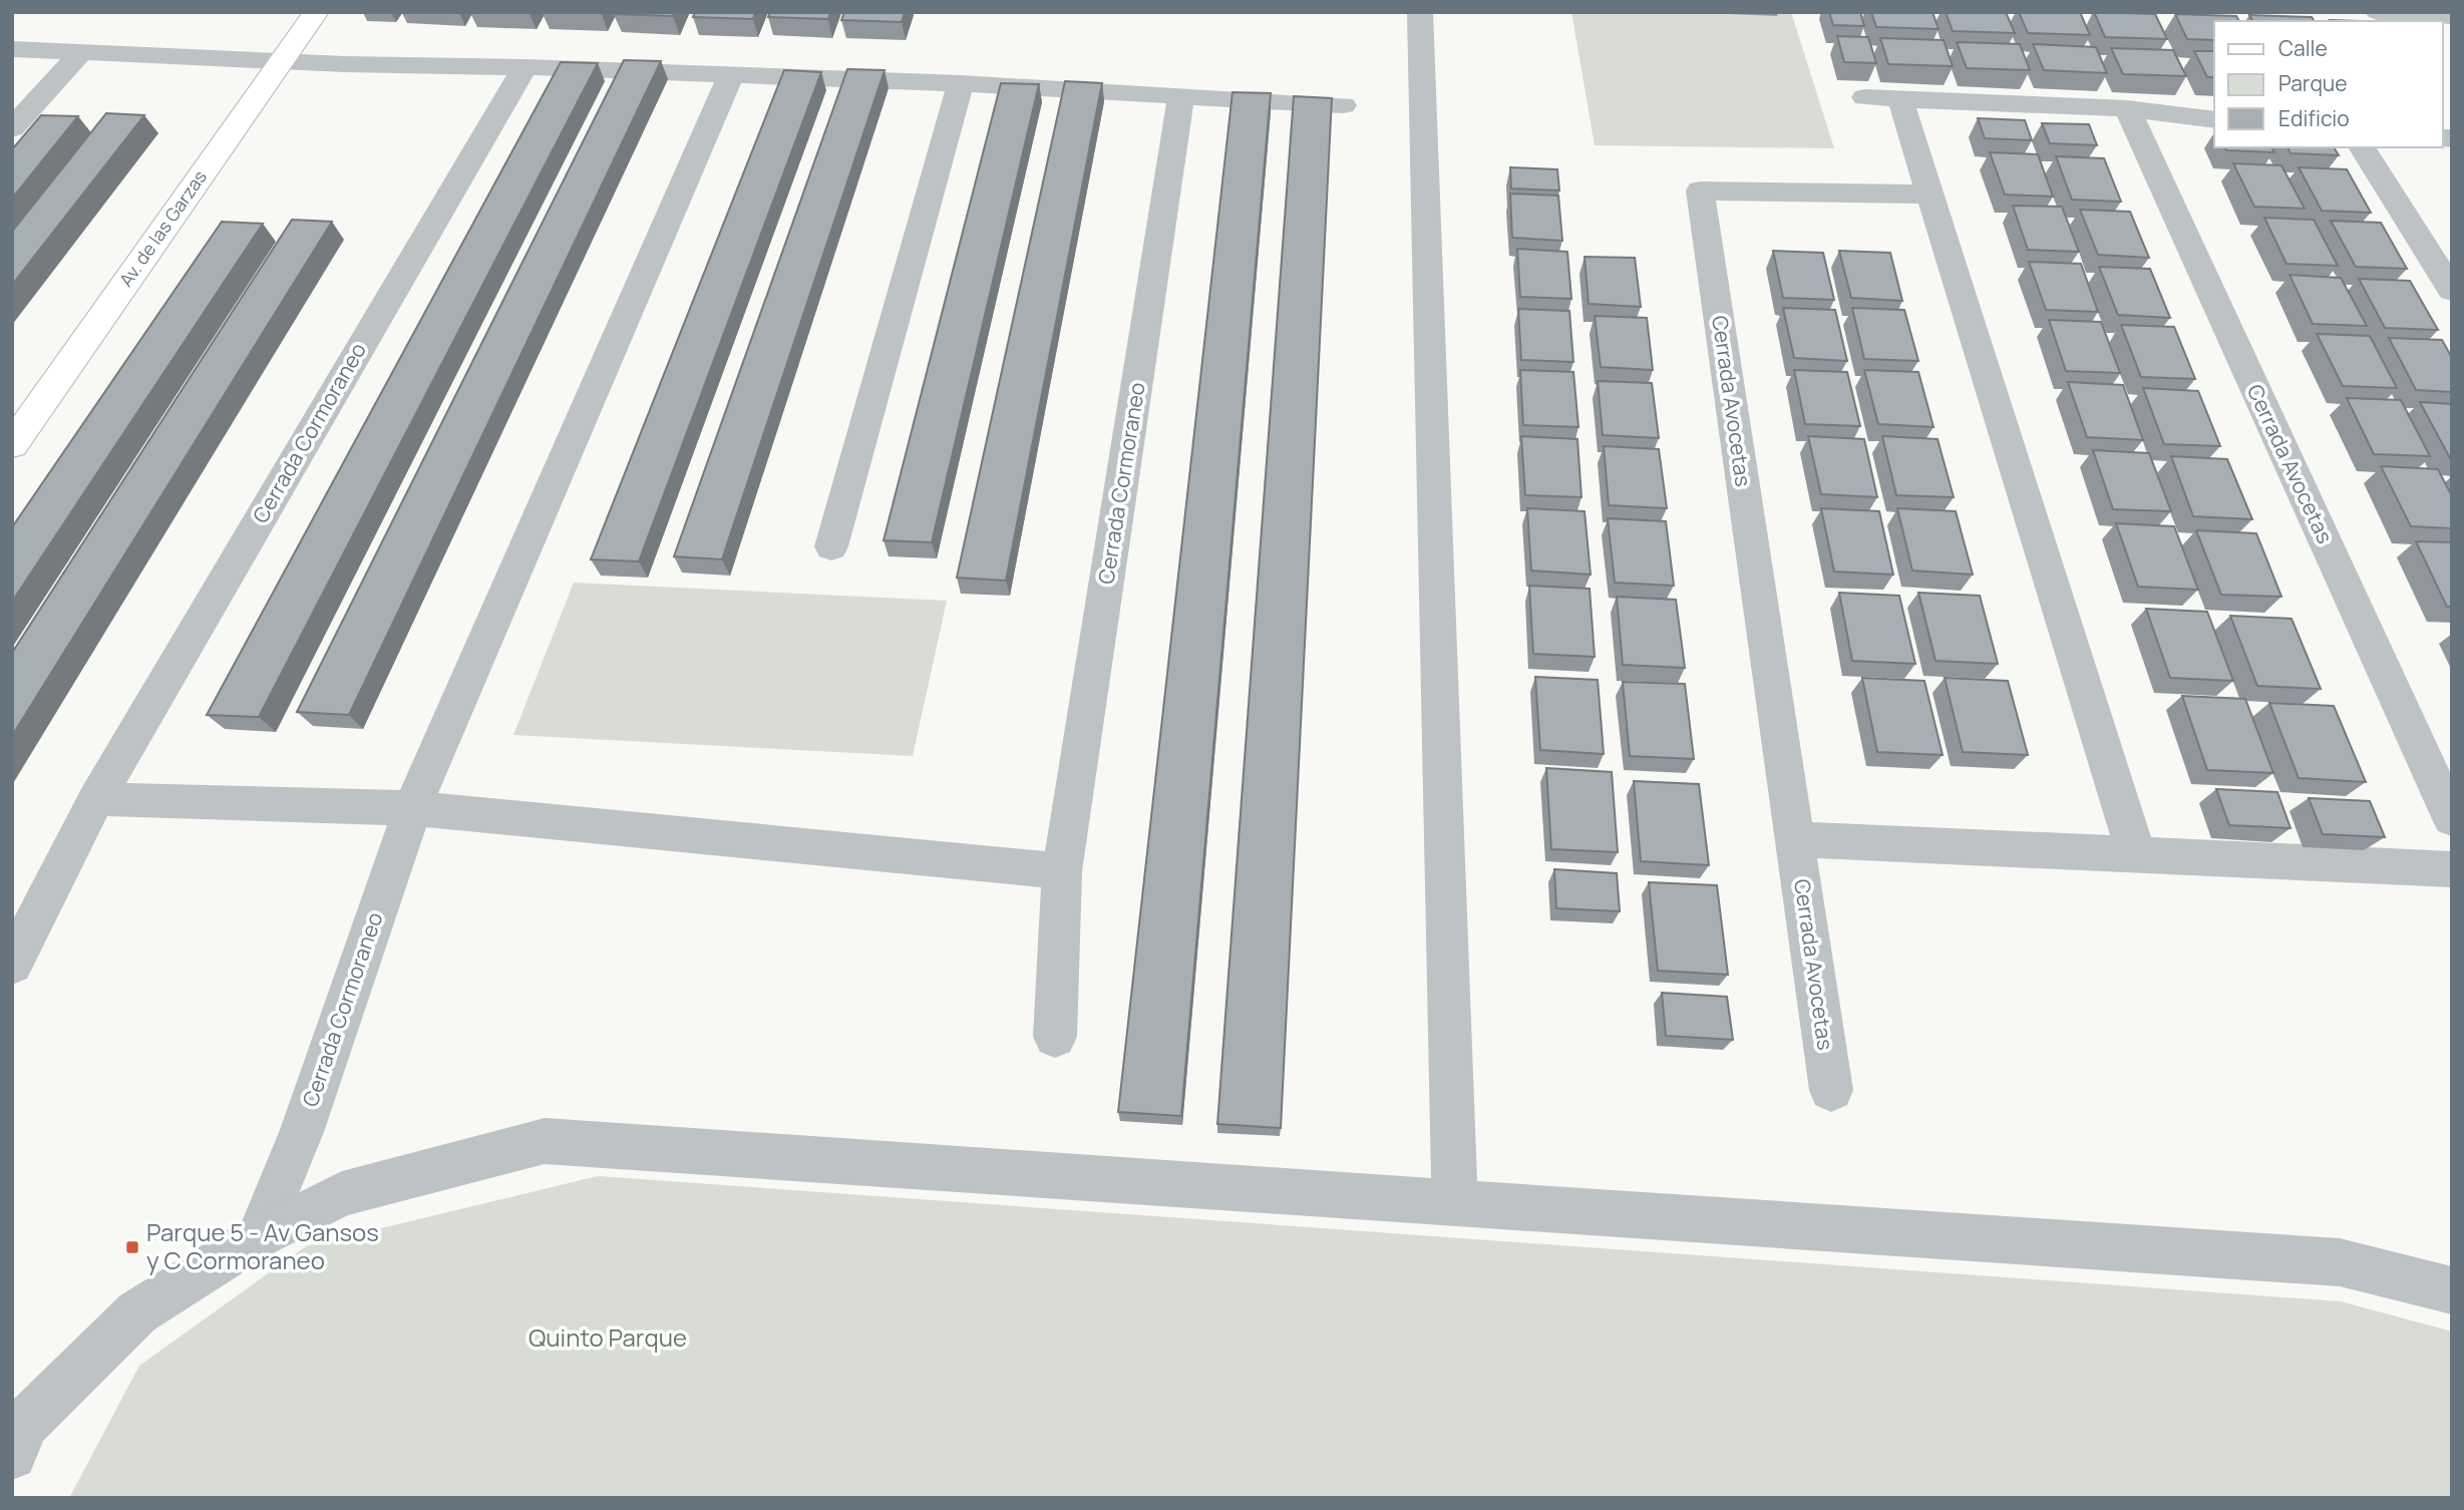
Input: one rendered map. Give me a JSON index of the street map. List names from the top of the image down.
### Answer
{
  "streets": {
    "main road": ["Av. de las Garzas"],
    "street": ["Cerrada Avocetas", "Cerrada Cormoraneo"]
  },
  "parks": ["Quinto Parque"],
  "places": {
    "transit": ["Parque 5 - Av Gansos y C Cormoraneo"]
  },
  "legend": ["Calle", "Parque", "Edificio"]
}
